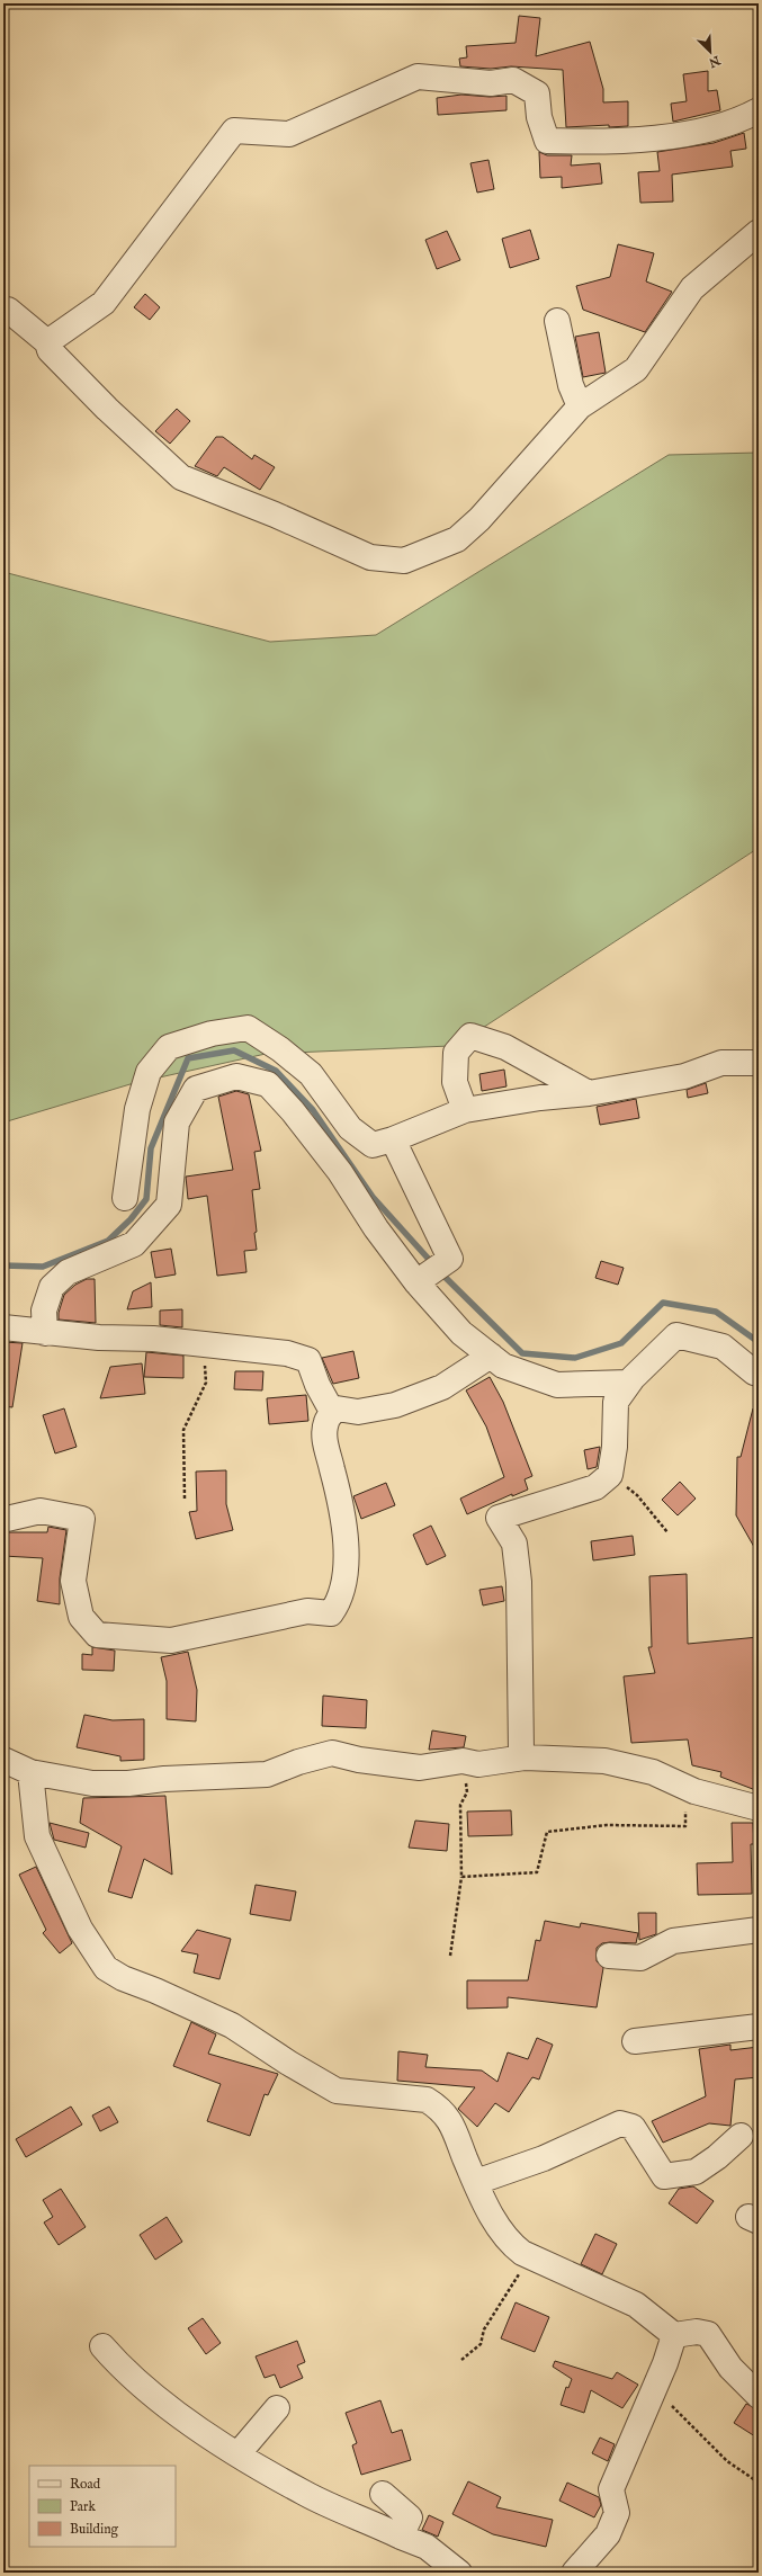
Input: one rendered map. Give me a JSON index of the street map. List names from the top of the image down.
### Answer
{
  "legend": ["Road", "Park", "Building"],
  "north": "bottom right"
}
